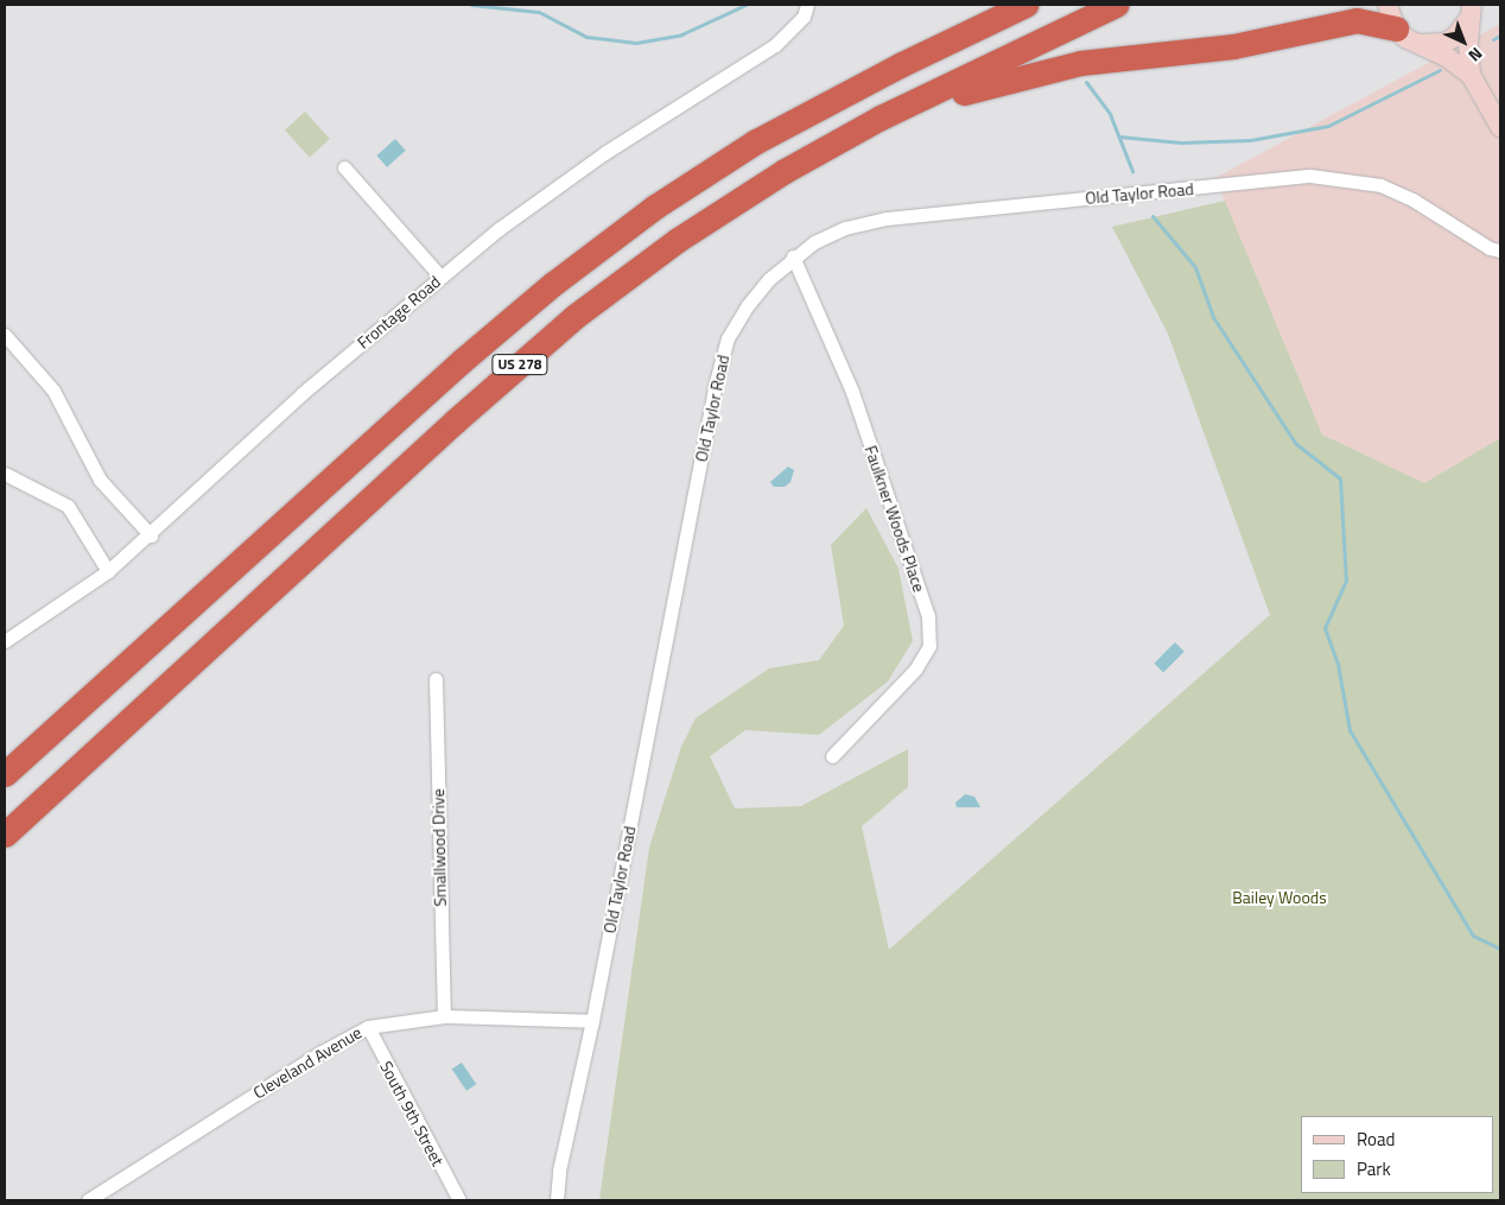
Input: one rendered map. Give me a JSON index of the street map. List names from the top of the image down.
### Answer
{
  "streets": {
    "highway": ["US 278"],
    "street": [
      "Old Taylor Road",
      "Frontage Road",
      "Faulkner Woods Place",
      "Smallwood Drive",
      "Cleveland Avenue",
      "South 9th Street"
    ]
  },
  "crossings": [
    ["Old Taylor Road", "Faulkner Woods Place"],
    ["Old Taylor Road", "Cleveland Avenue"],
    ["Smallwood Drive", "Cleveland Avenue"],
    ["Cleveland Avenue", "South 9th Street"]
  ],
  "parks": ["Bailey Woods"],
  "legend": ["Road", "Park"],
  "north": "bottom right"
}
